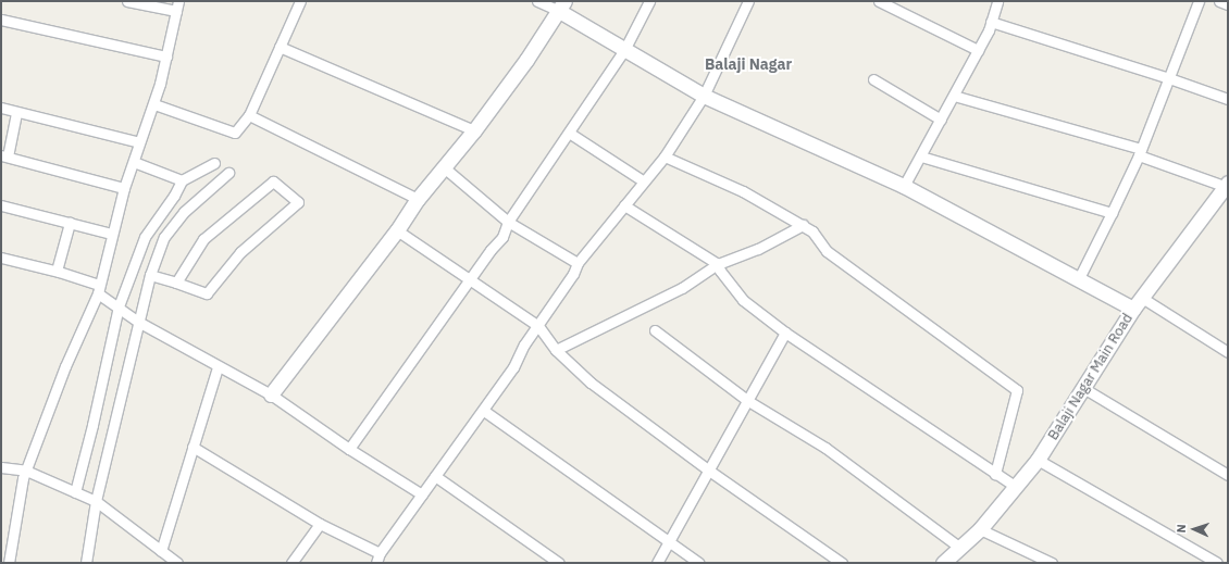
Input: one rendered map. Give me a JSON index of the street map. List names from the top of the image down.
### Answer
{
  "streets": {
    "street": ["Balaji Nagar Main Road"]
  },
  "districts": ["Balaji Nagar"],
  "north": "left"
}
